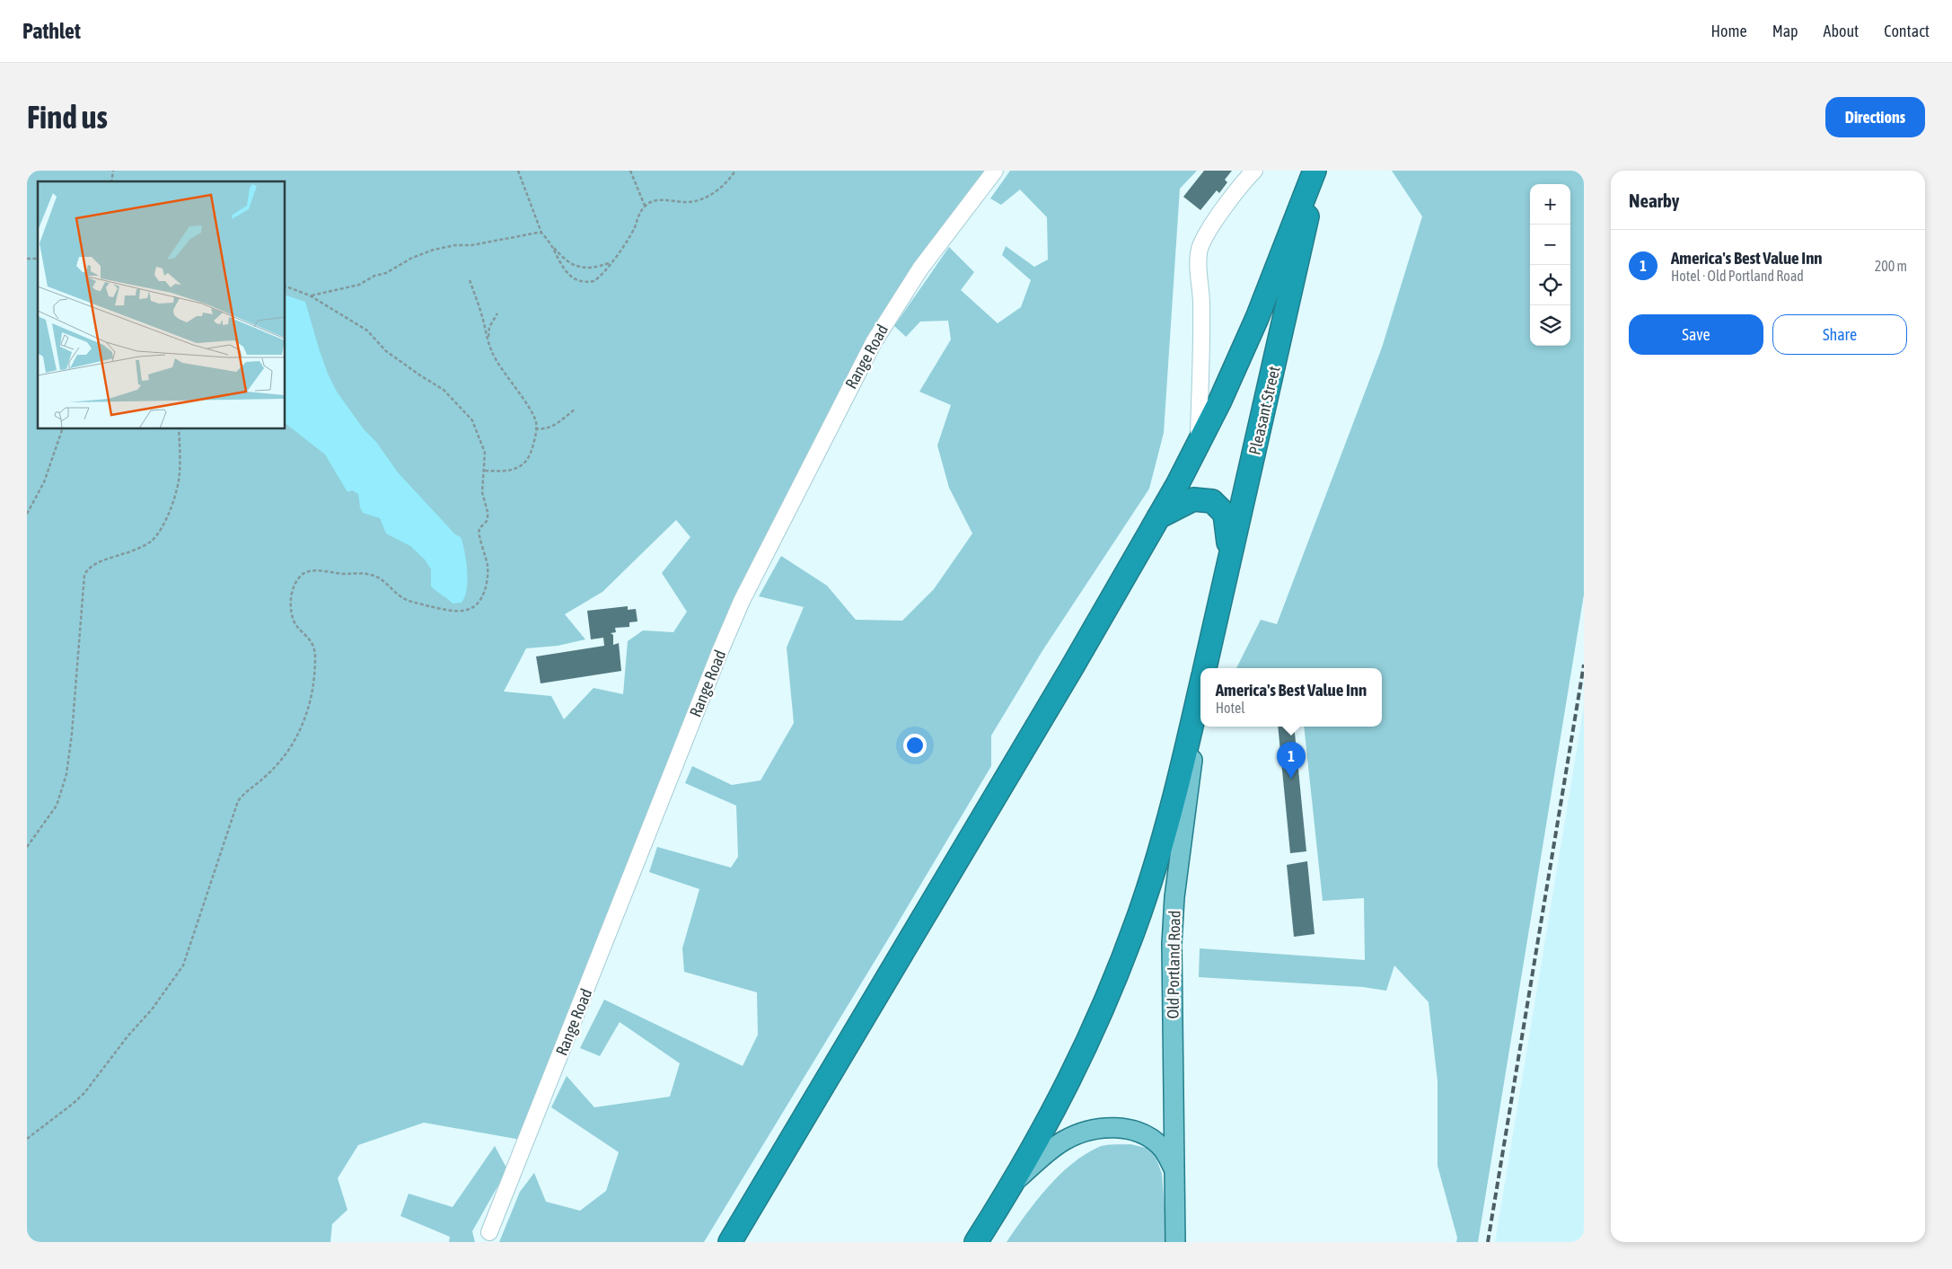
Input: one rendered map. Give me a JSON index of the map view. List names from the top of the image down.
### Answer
{
  "streets": {
    "highway": ["Pleasant Street"],
    "main road": ["Old Portland Road"],
    "street": ["Range Road"]
  },
  "page": {
    "header": "Pathlet",
    "nav": [
      "Home",
      "Map",
      "About",
      "Contact"
    ],
    "buttons": [
      "Directions",
      ["Save", "Share"]
    ],
    "title": "Find us",
    "heading": "Nearby",
    "map_buttons": ["+", "−"],
    "list": [
      {
        "mark": "1",
        "name": "America's Best Value Inn",
        "note": "Hotel · Old Portland Road",
        "value": "200 m"
      }
    ],
    "popup": ["America's Best Value Inn", "Hotel"],
    "pins": "1"
  }
}
